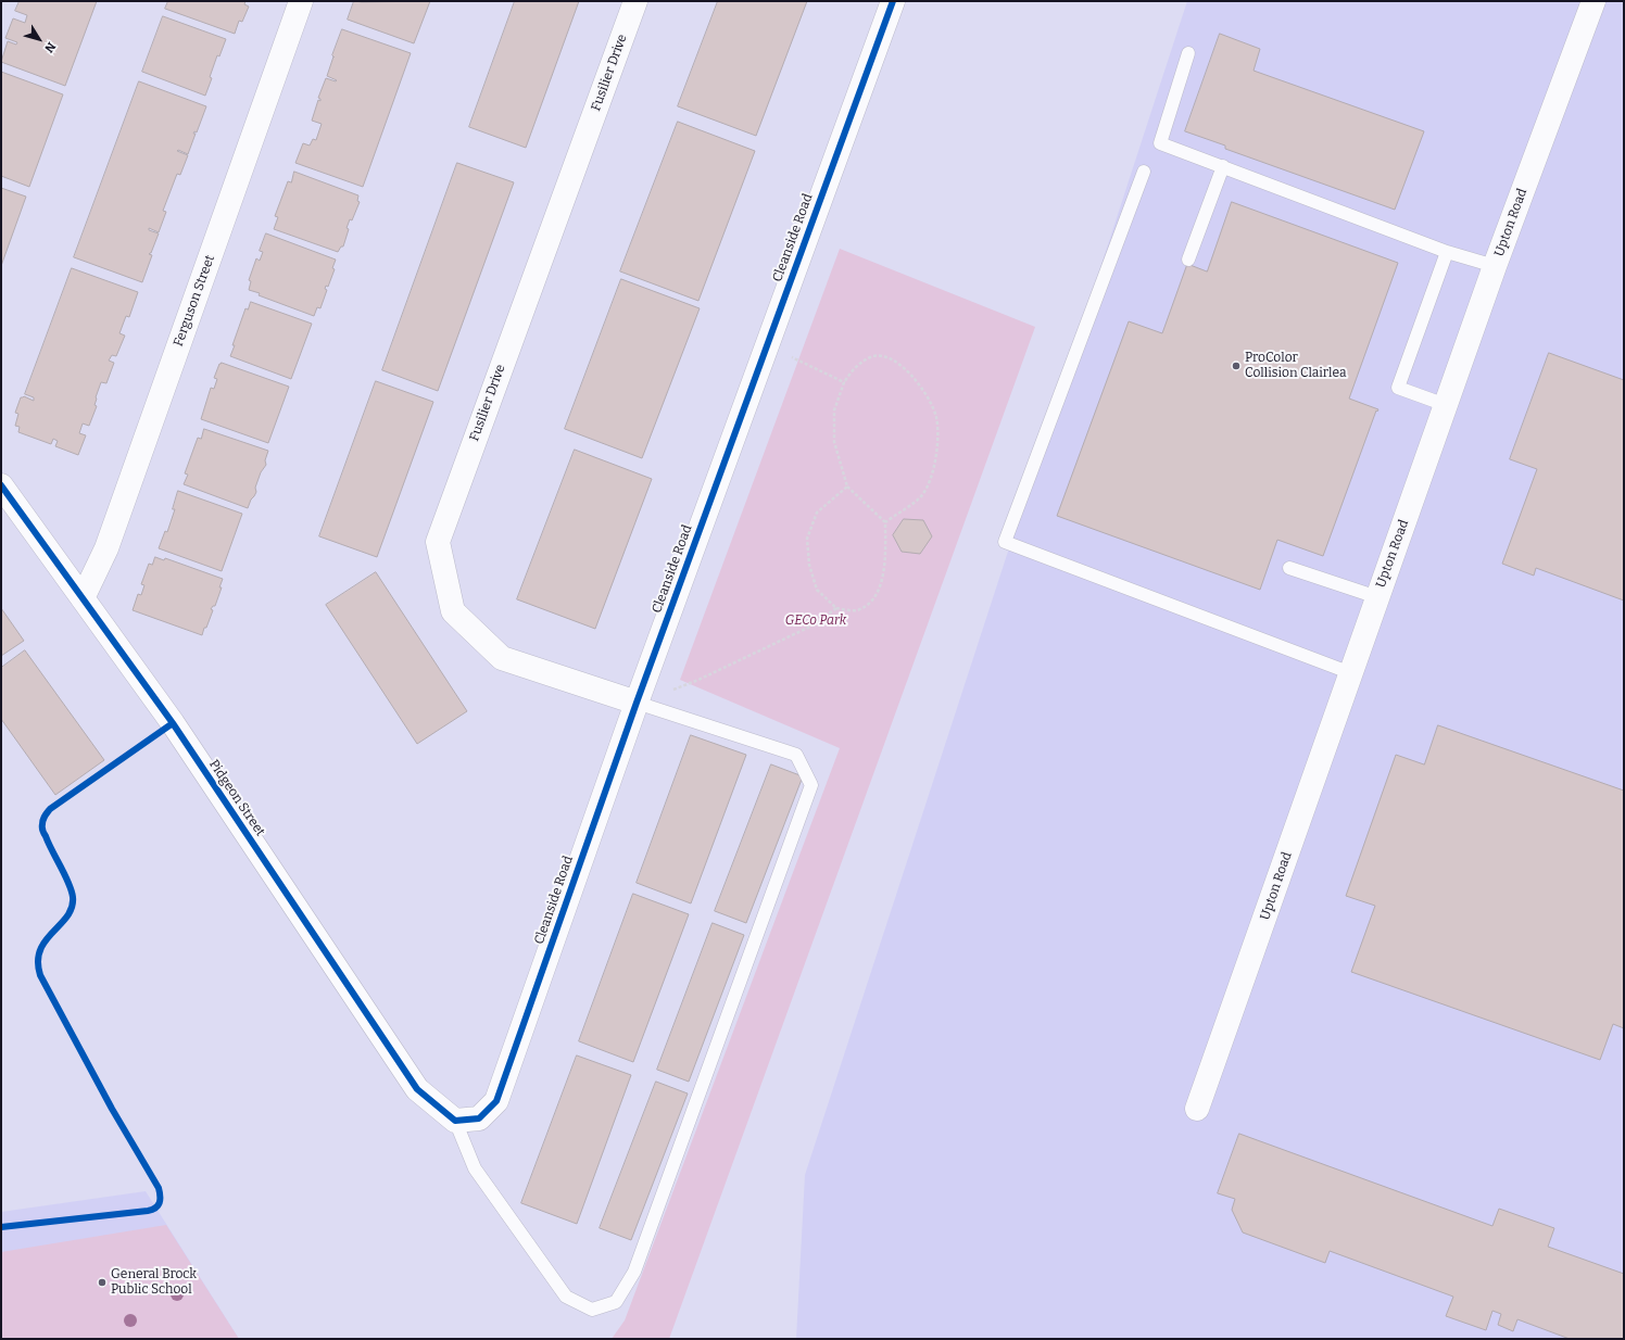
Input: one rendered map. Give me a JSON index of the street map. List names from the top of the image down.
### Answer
{
  "streets": {
    "street": [
      "Fusilier Drive",
      "Upton Road",
      "Cleanside Road",
      "Ferguson Street",
      "Pidgeon Street"
    ]
  },
  "crossings": [
    ["Fusilier Drive", "Cleanside Road"],
    ["Cleanside Road", "Pidgeon Street"],
    ["Ferguson Street", "Pidgeon Street"]
  ],
  "parks": ["GECo Park"],
  "places": ["ProColor Collision Clairlea", "General Brock Public School"],
  "north": "bottom right"
}
